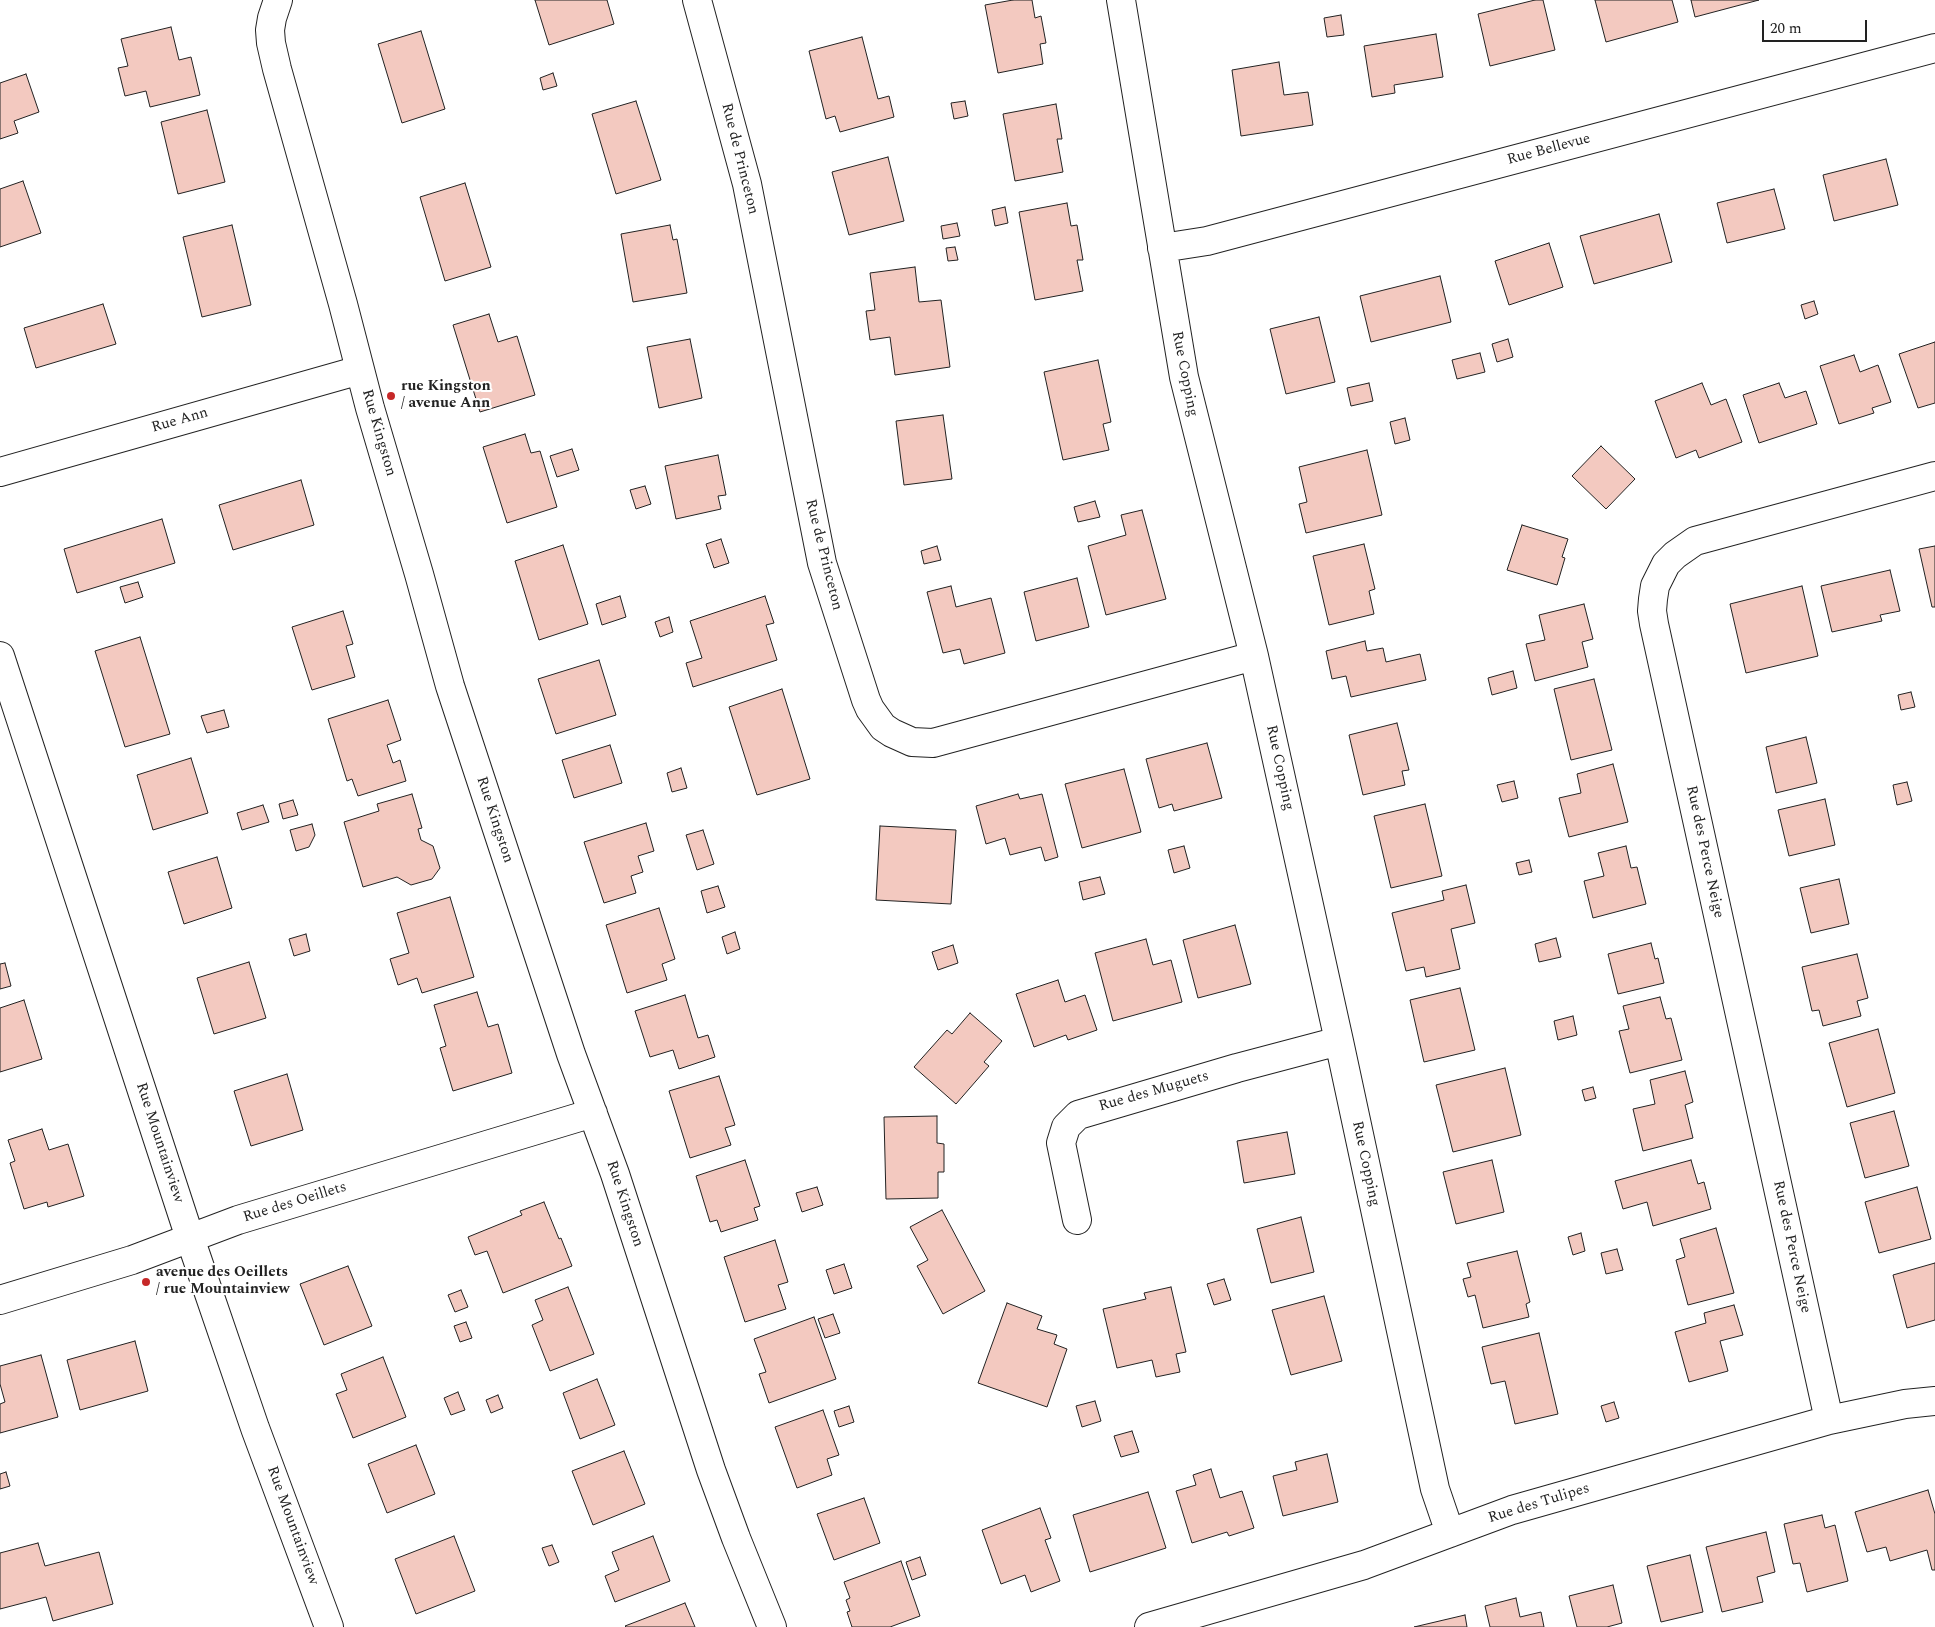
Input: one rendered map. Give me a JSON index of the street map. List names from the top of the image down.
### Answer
{
  "streets": {
    "street": [
      "Rue Bellevue",
      "Rue de Princeton",
      "Rue Copping",
      "Rue Ann",
      "Rue Kingston",
      "Rue des Perce Neige",
      "Rue des Muguets",
      "Rue Mountainview",
      "Rue des Oeillets",
      "Rue des Tulipes"
    ]
  },
  "crossings": [
    ["Rue Bellevue", "Rue Copping"],
    ["Rue de Princeton", "Rue Copping"],
    ["Rue Copping", "Rue des Muguets"],
    ["Rue Copping", "Rue des Tulipes"],
    ["Rue Ann", "Rue Kingston"],
    ["Rue Kingston", "Rue des Oeillets"],
    ["Rue des Perce Neige", "Rue des Tulipes"],
    ["Rue Mountainview", "Rue des Oeillets"]
  ],
  "places": ["rue Kingston / avenue Ann", "avenue des Oeillets / rue Mountainview"],
  "scale_bar": "20 m"
}
